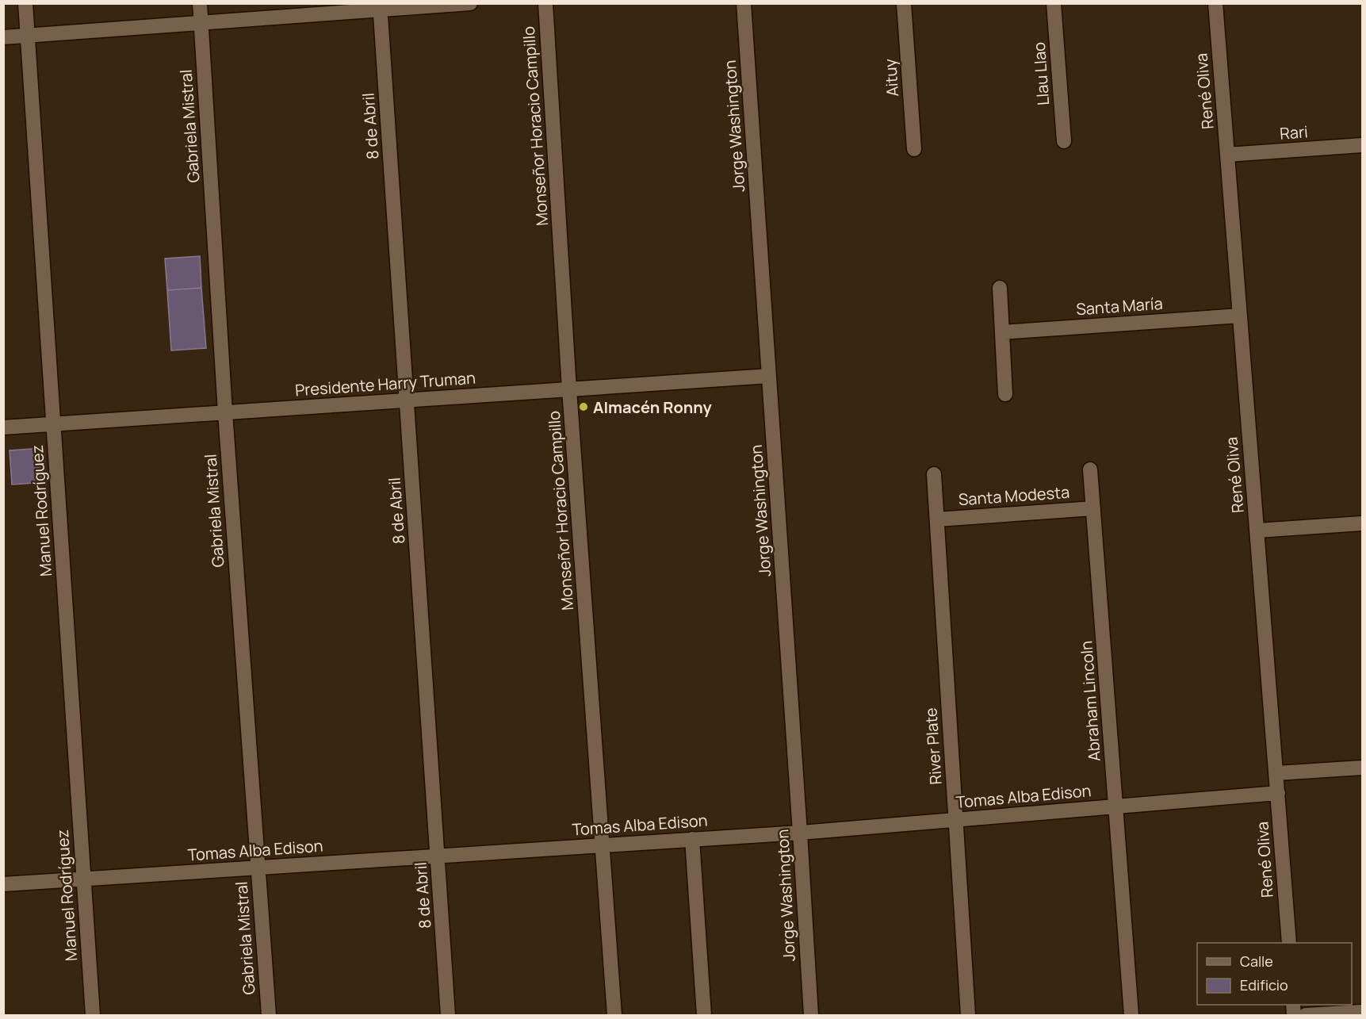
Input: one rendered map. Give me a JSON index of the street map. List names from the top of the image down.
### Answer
{
  "streets": {
    "street": [
      "Llau Llao",
      "Aituy",
      "René Oliva",
      "Gabriela Mistral",
      "8 de Abril",
      "Monseñor Horacio Campillo",
      "Jorge Washington",
      "Rari",
      "Santa María",
      "Presidente Harry Truman",
      "Santa Modesta",
      "Manuel Rodríguez",
      "Abraham Lincoln",
      "River Plate",
      "Tomas Alba Edison"
    ]
  },
  "crossings": [
    ["René Oliva", "Rari"],
    ["René Oliva", "Santa María"],
    ["René Oliva", "Tomas Alba Edison"],
    ["Gabriela Mistral", "Presidente Harry Truman"],
    ["Gabriela Mistral", "Tomas Alba Edison"],
    ["8 de Abril", "Presidente Harry Truman"],
    ["8 de Abril", "Tomas Alba Edison"],
    ["Monseñor Horacio Campillo", "Presidente Harry Truman"],
    ["Monseñor Horacio Campillo", "Tomas Alba Edison"],
    ["Jorge Washington", "Presidente Harry Truman"],
    ["Jorge Washington", "Tomas Alba Edison"],
    ["Presidente Harry Truman", "Manuel Rodríguez"],
    ["Santa Modesta", "Abraham Lincoln"],
    ["Santa Modesta", "River Plate"],
    ["Manuel Rodríguez", "Tomas Alba Edison"],
    ["Abraham Lincoln", "Tomas Alba Edison"],
    ["River Plate", "Tomas Alba Edison"]
  ],
  "places": ["Almacén Ronny"],
  "legend": ["Calle", "Edificio"]
}
